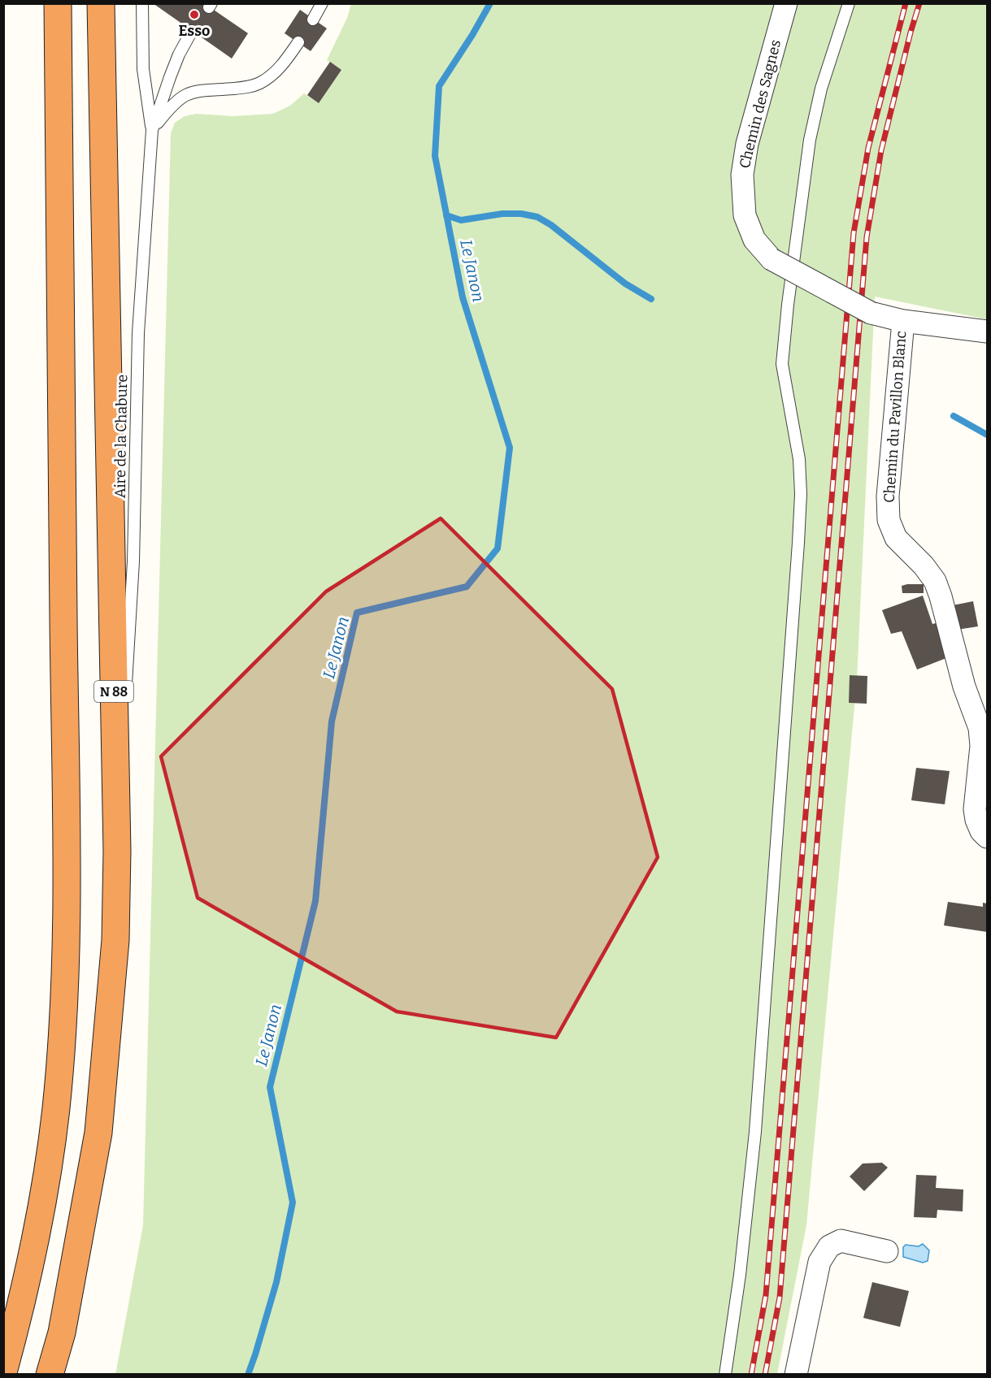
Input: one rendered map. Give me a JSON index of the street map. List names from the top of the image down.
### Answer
{
  "streets": {
    "highway": ["N 88"],
    "street": ["Chemin des Sagnes", "Chemin du Pavillon Blanc"],
    "lane": ["Aire de la Chabure"]
  },
  "crossings": [
    ["Chemin des Sagnes", "Chemin du Pavillon Blanc"],
    ["Aire de la Chabure", "N 88"]
  ],
  "water": ["Le Janon"],
  "places": ["Esso"]
}
